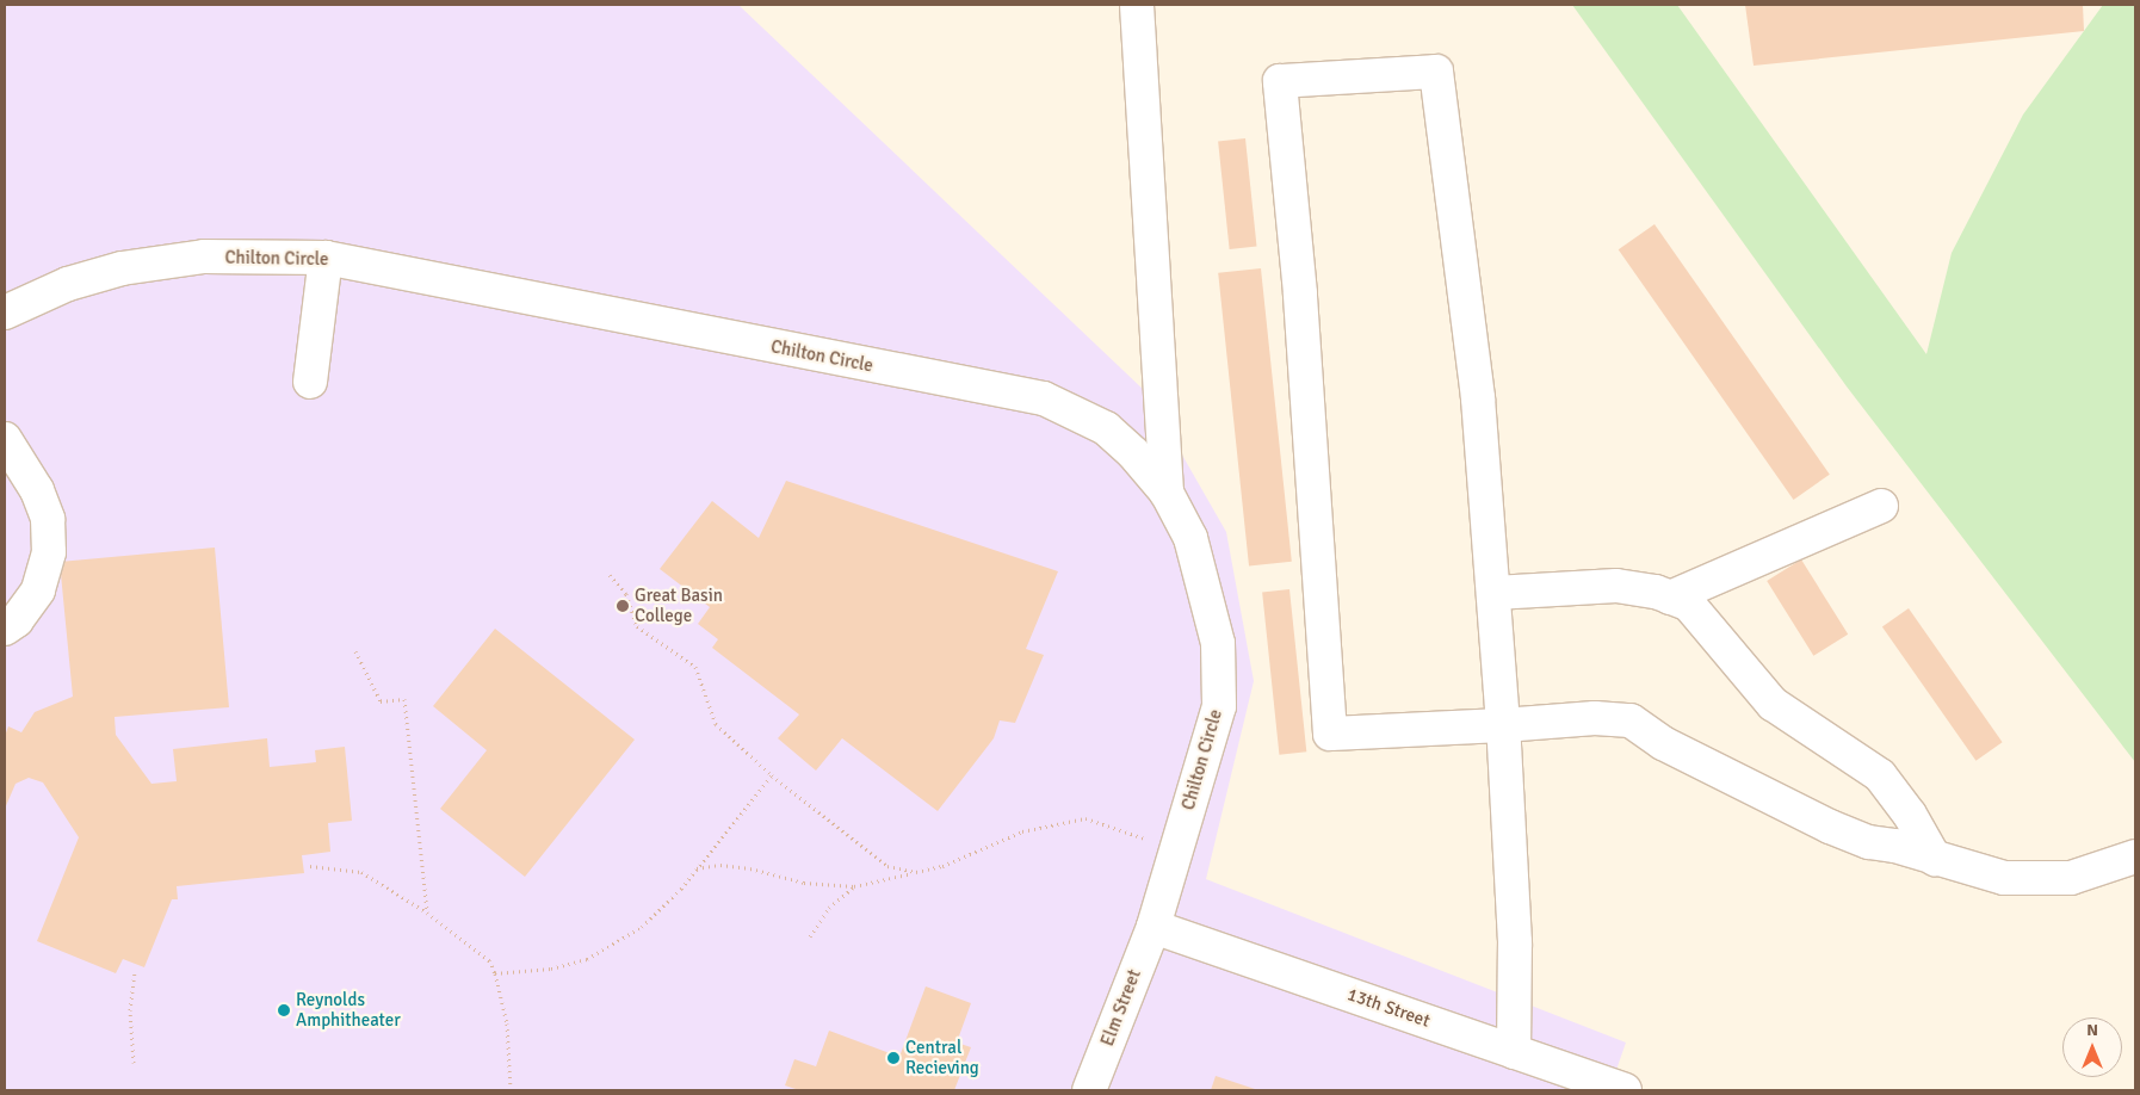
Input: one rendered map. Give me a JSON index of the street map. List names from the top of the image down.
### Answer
{
  "streets": {
    "street": ["Chilton Circle", "Elm Street", "13th Street"]
  },
  "crossings": [
    ["Chilton Circle", "Elm Street"],
    ["Chilton Circle", "13th Street"],
    ["Elm Street", "13th Street"]
  ],
  "places": ["Great Basin College", "Reynolds Amphitheater", "Central Recieving"],
  "north": "top"
}
